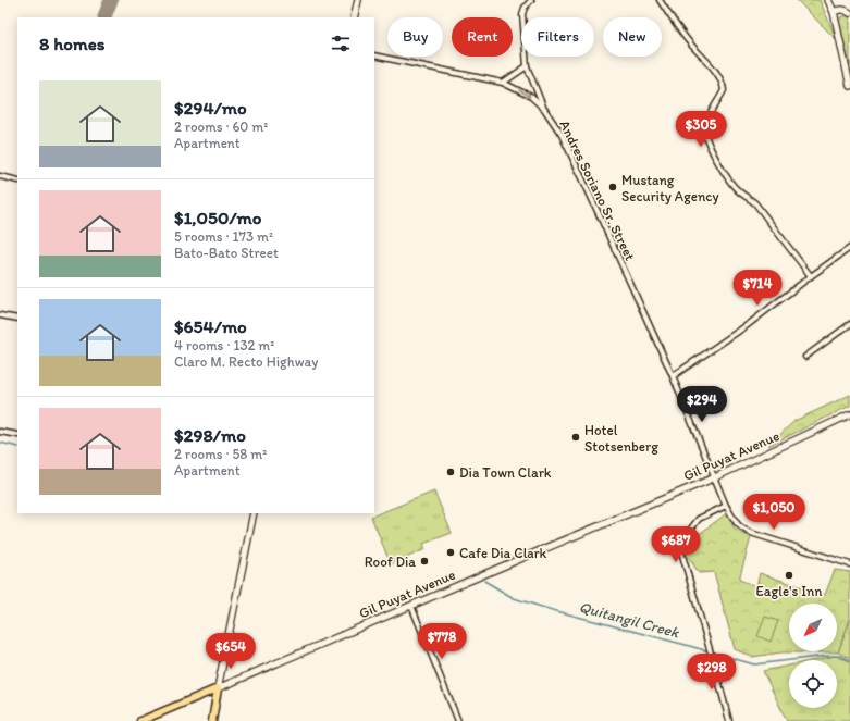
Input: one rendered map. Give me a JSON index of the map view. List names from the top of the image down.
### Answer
{
  "streets": {
    "main road": ["Gil Puyat Avenue"],
    "street": ["Andres Soriano Sr. Street"]
  },
  "crossings": [
    ["Andres Soriano Sr. Street", "Gil Puyat Avenue"]
  ],
  "water": ["Quitangil Creek"],
  "places": [
    "Mustang Security Agency",
    "Hotel Stotsenberg",
    "Dia Town Clark",
    "Cafe Dia Clark",
    "Roof Dia",
    "Eagle's Inn"
  ],
  "north": "bottom left",
  "page": {
    "chip": [
      "Buy",
      "Rent",
      "Filters",
      "New"
    ],
    "heading": "8 homes",
    "list": [
      {
        "name": "$294/mo",
        "note": "2 rooms · 60 m² · Apartment"
      },
      {
        "name": "$1,050/mo",
        "note": "5 rooms · 173 m² · Bato-Bato Street"
      },
      {
        "name": "$654/mo",
        "note": "4 rooms · 132 m² · Claro M. Recto Highway"
      },
      {
        "name": "$298/mo",
        "note": "2 rooms · 58 m² · Apartment"
      }
    ],
    "price": [
      "$305",
      "$714",
      "$294",
      "$1,050",
      "$687",
      "$778",
      "$654",
      "$298"
    ]
  }
}
